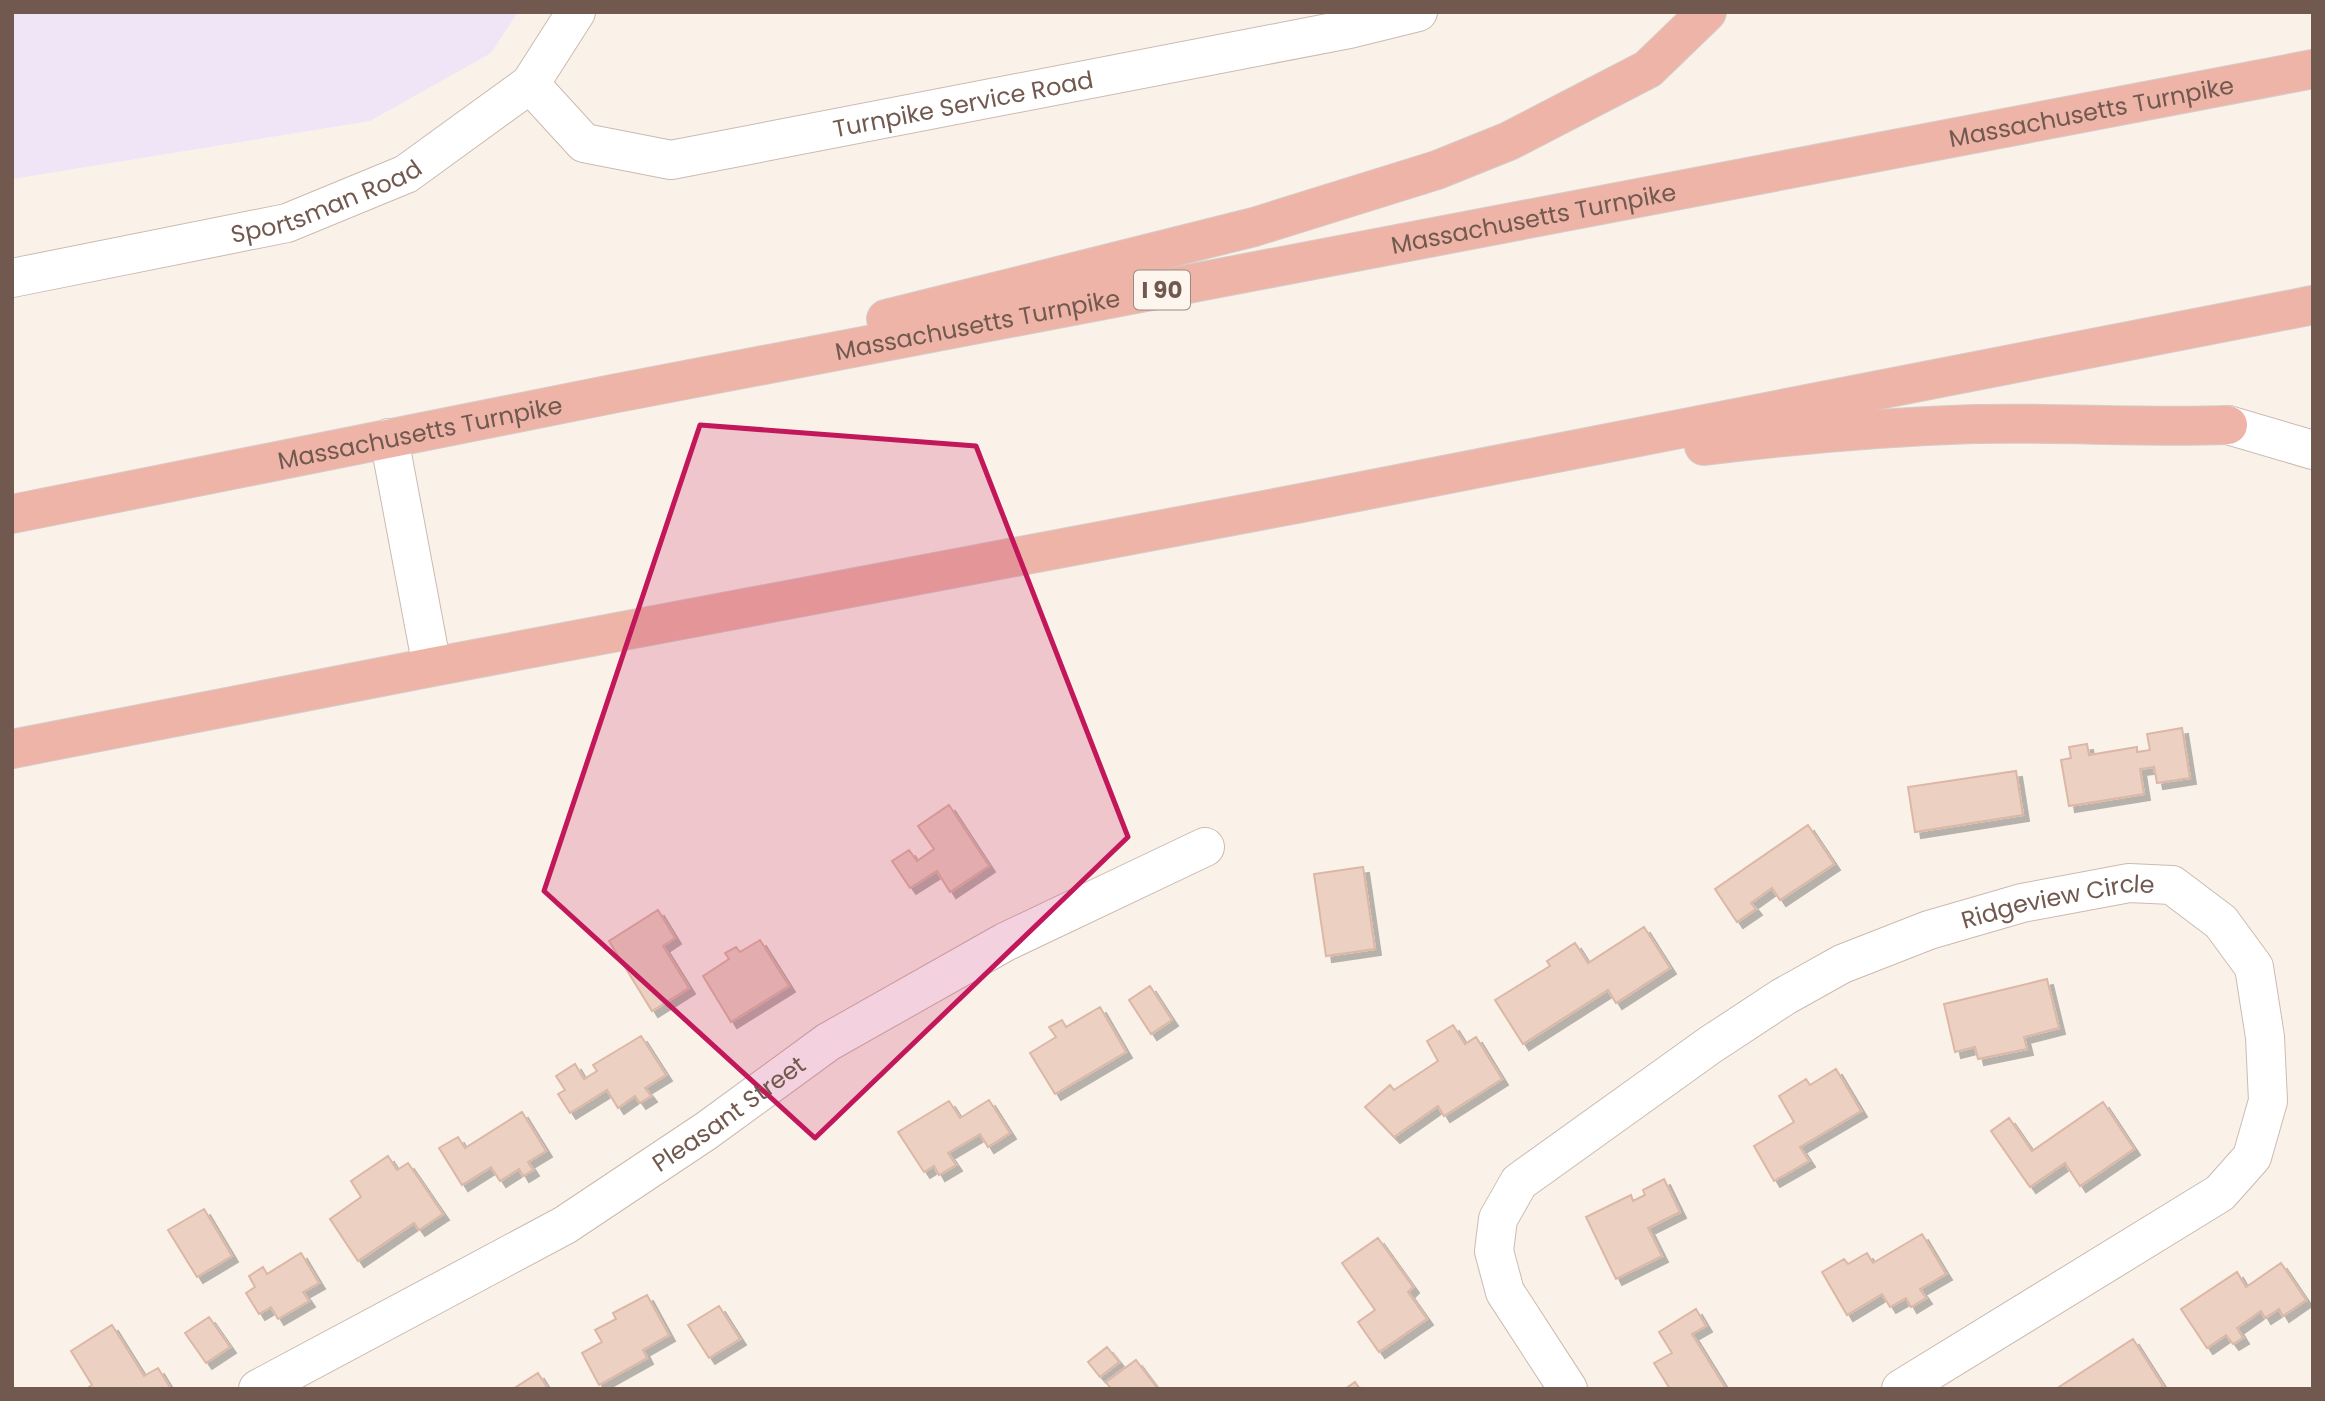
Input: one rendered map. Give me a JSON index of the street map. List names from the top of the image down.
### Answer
{
  "streets": {
    "highway": ["Massachusetts Turnpike", "I 90"],
    "street": [
      "Turnpike Service Road",
      "Sportsman Road",
      "Ridgeview Circle",
      "Pleasant Street"
    ]
  },
  "crossings": [
    ["Turnpike Service Road", "Sportsman Road"]
  ]
}
